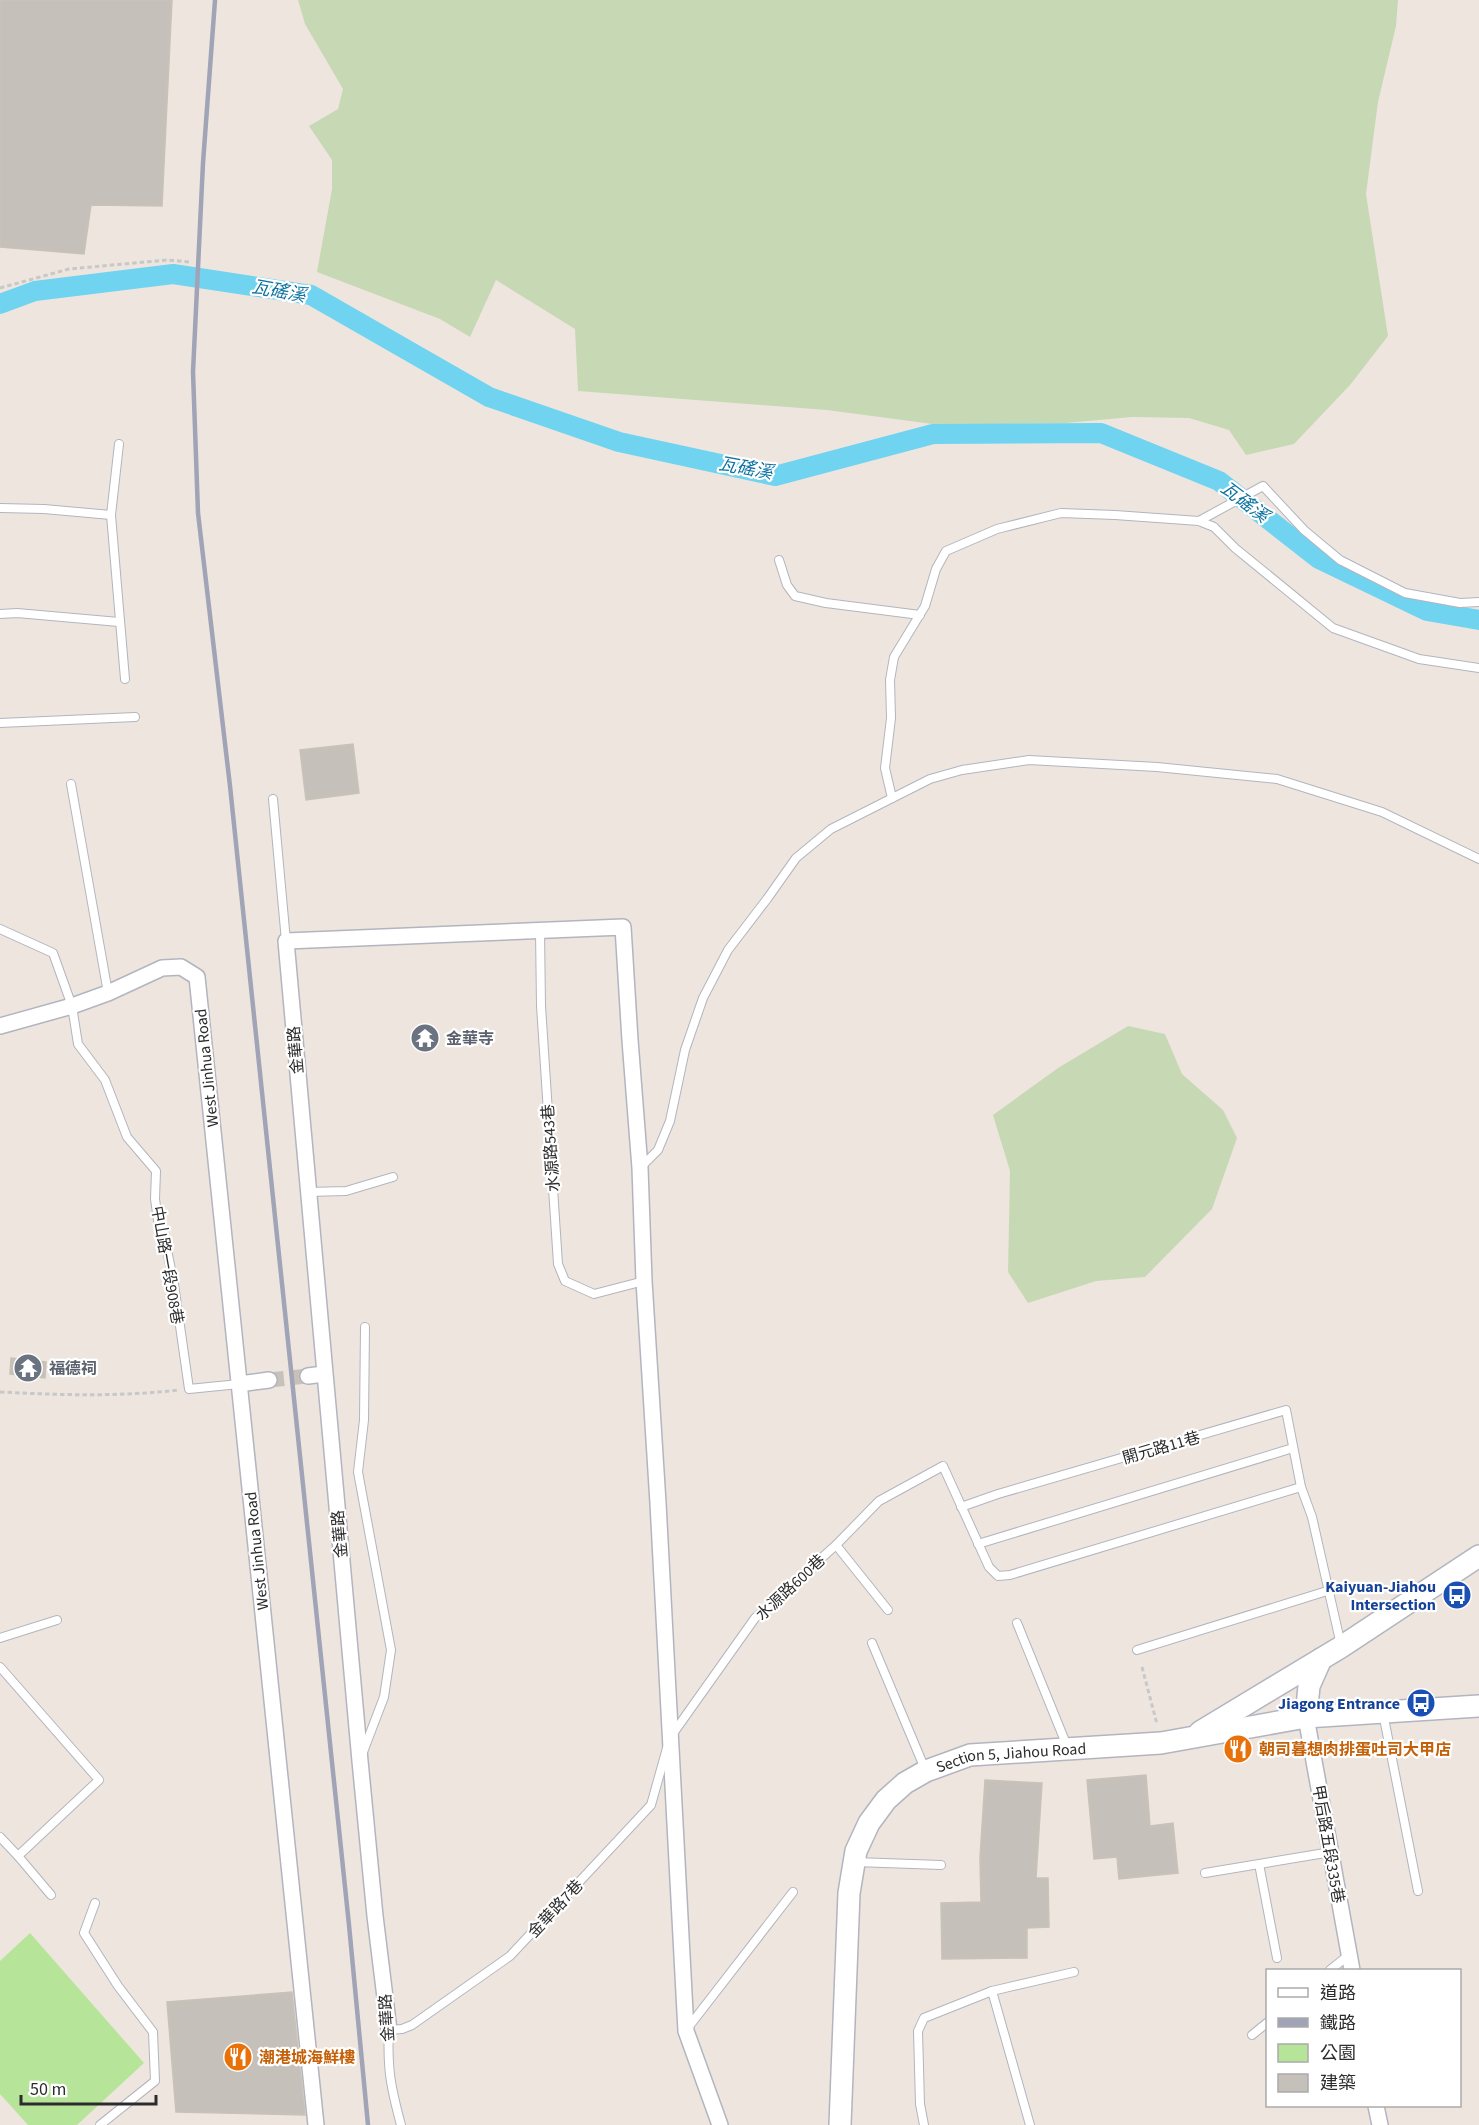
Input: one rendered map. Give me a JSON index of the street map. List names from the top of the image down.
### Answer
{
  "streets": {
    "main road": ["Section 5, Jiahou Road"],
    "street": ["金華路", "West Jinhua Road", "甲后路五段335巷"],
    "lane": [
      "水源路543巷",
      "中山路一段908巷",
      "開元路11巷",
      "水源路600巷",
      "金華路7巷"
    ]
  },
  "crossings": [
    ["金華路", "金華路7巷"],
    ["開元路11巷", "水源路600巷"],
    ["水源路600巷", "金華路7巷"],
    ["Section 5, Jiahou Road", "甲后路五段335巷"]
  ],
  "water": ["瓦磘溪"],
  "places": {
    "temple": ["金華寺", "福德祠"],
    "bus stop": ["Kaiyuan-Jiahou Intersection", "Jiagong Entrance"],
    "restaurant": ["朝司暮想肉排蛋吐司大甲店", "潮港城海鮮樓"]
  },
  "legend": [
    "道路",
    "鐵路",
    "公園",
    "建築"
  ],
  "scale_bar": "50 m"
}
